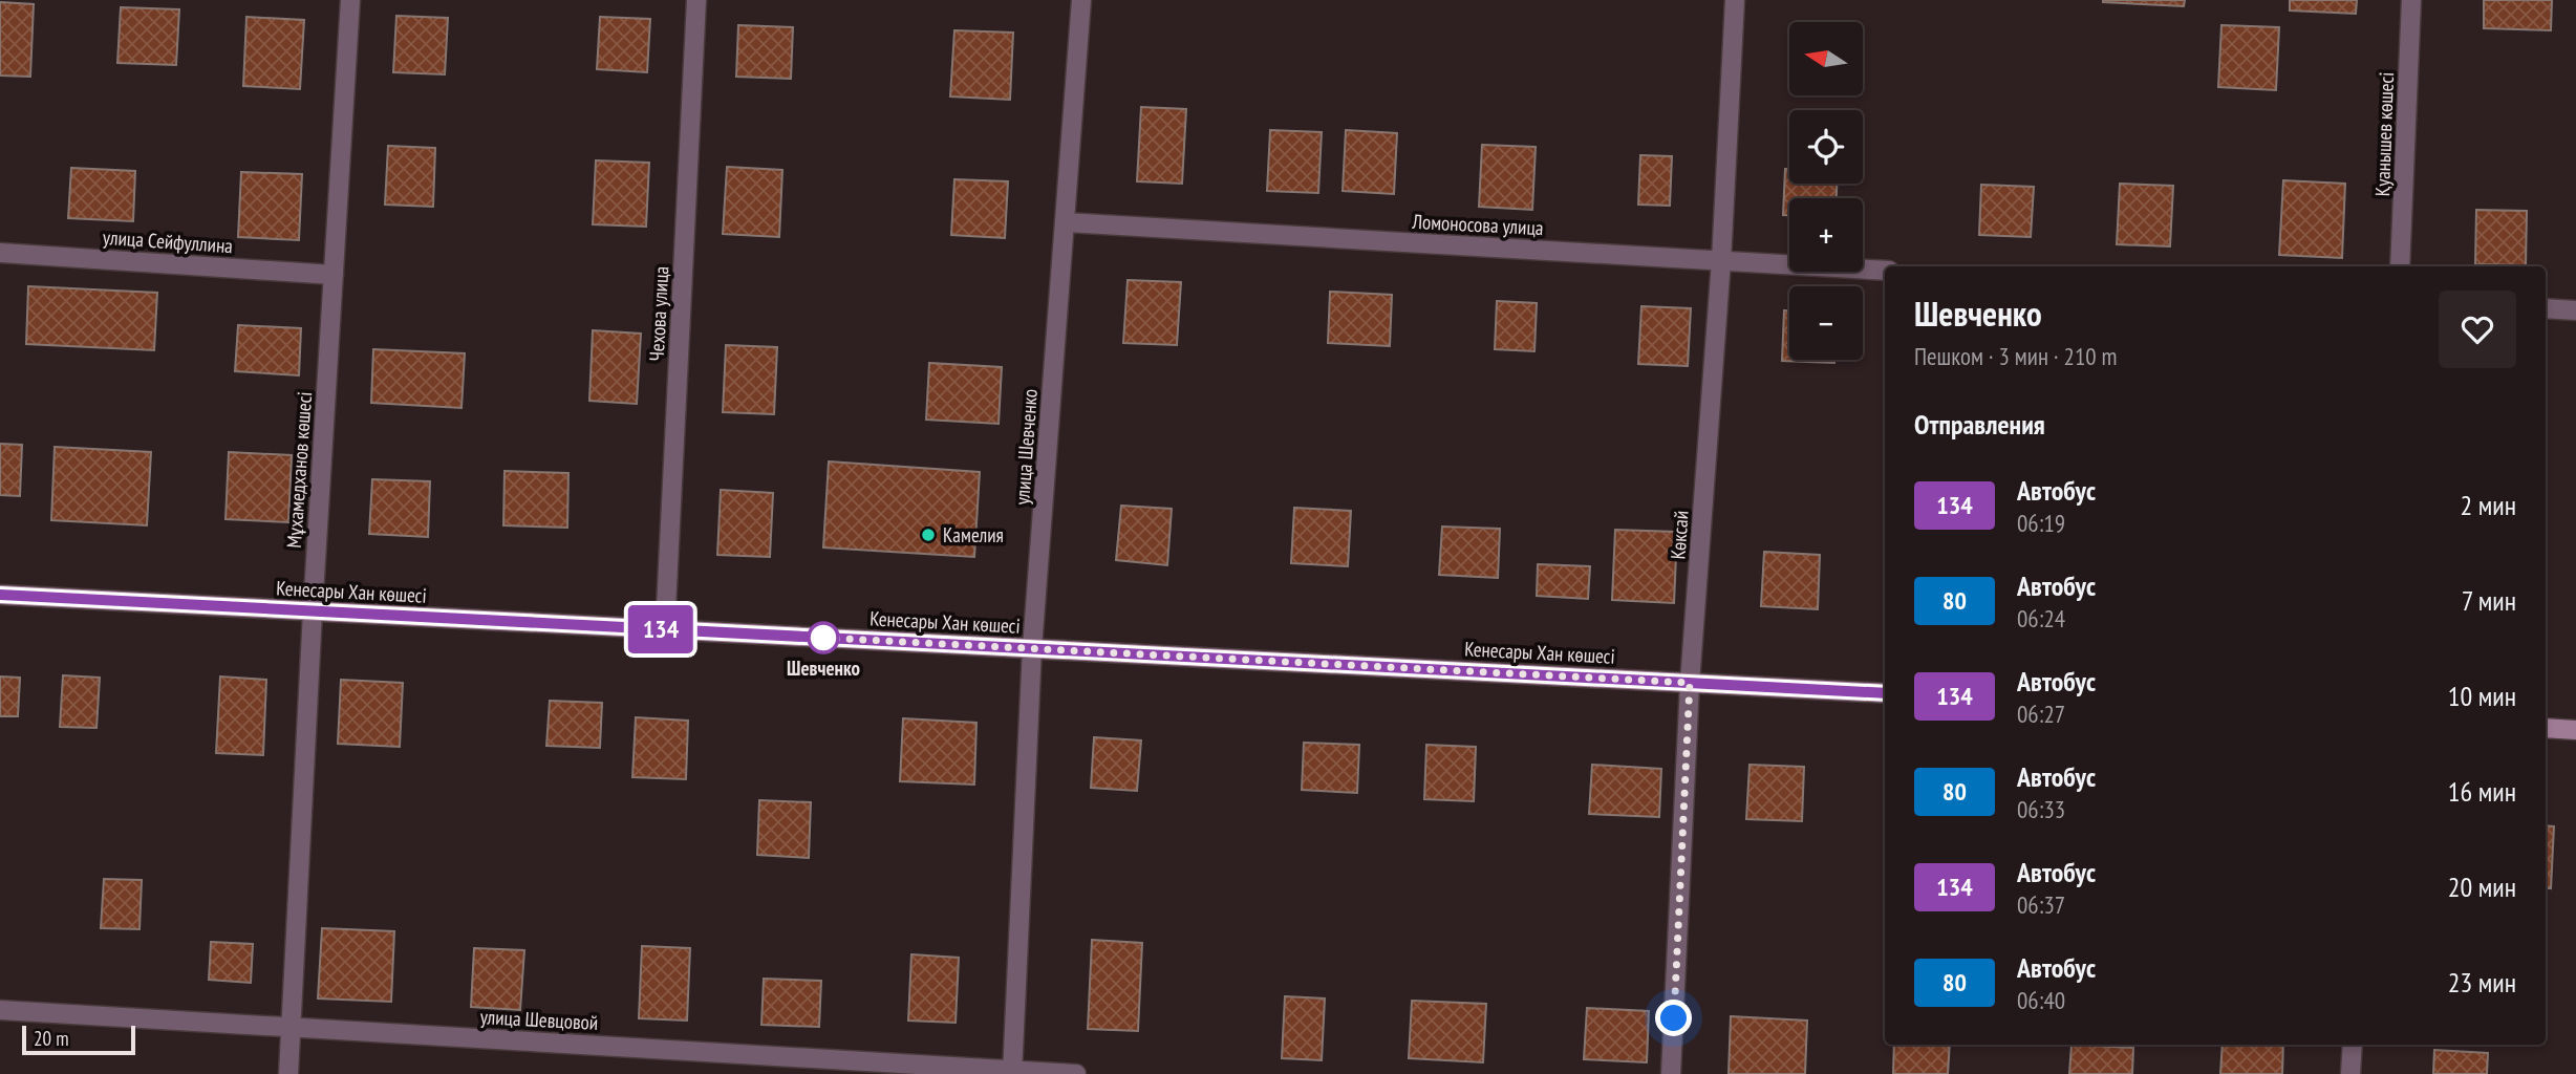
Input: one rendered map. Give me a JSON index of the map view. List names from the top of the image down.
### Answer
{
  "streets": {
    "main road": ["Кенесары Хан көшесі"],
    "street": [
      "Қуанышев көшесі",
      "Ломоносова улица",
      "улица Сейфуллина",
      "Чехова улица",
      "улица Шевченко",
      "Мұхамедханов көшесі",
      "Көксай",
      "улица Шевцовой"
    ]
  },
  "crossings": [
    ["Ломоносова улица", "улица Шевченко"],
    ["Ломоносова улица", "Көксай"],
    ["улица Сейфуллина", "Мұхамедханов көшесі"],
    ["Чехова улица", "Кенесары Хан көшесі"],
    ["улица Шевченко", "Кенесары Хан көшесі"],
    ["улица Шевченко", "улица Шевцовой"],
    ["Мұхамедханов көшесі", "Кенесары Хан көшесі"],
    ["Мұхамедханов көшесі", "улица Шевцовой"],
    ["Көксай", "Кенесары Хан көшесі"]
  ],
  "places": ["Камелия", "Шевченко"],
  "lines": ["bus line 134"],
  "scale_bar": "20 m",
  "north": "left",
  "page": {
    "on_map": "134",
    "map_buttons": ["+", "−"],
    "heading": [
      ["Шевченко", "Пешком · 3 мин · 210 m"],
      "Отправления"
    ],
    "list": [
      {
        "mark": "134",
        "name": "Автобус",
        "note": "06:19",
        "value": "2 мин"
      },
      {
        "mark": "80",
        "name": "Автобус",
        "note": "06:24",
        "value": "7 мин"
      },
      {
        "mark": "134",
        "name": "Автобус",
        "note": "06:27",
        "value": "10 мин"
      },
      {
        "mark": "80",
        "name": "Автобус",
        "note": "06:33",
        "value": "16 мин"
      },
      {
        "mark": "134",
        "name": "Автобус",
        "note": "06:37",
        "value": "20 мин"
      },
      {
        "mark": "80",
        "name": "Автобус",
        "note": "06:40",
        "value": "23 мин"
      }
    ],
    "scale": "20 m"
  }
}
